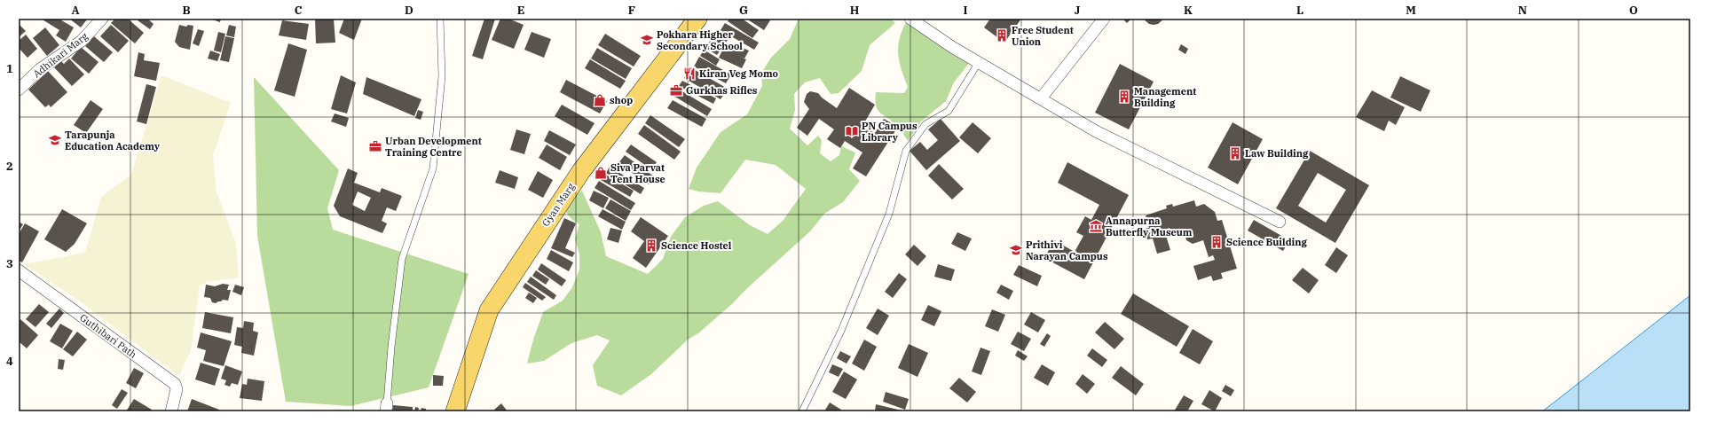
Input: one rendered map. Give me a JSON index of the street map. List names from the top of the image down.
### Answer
{
  "streets": {
    "main road": ["Gyan Marg"],
    "street": ["Adhikari Marg", "Guthibari Path"]
  },
  "places": {
    "building": [
      "Free Student Union",
      "Management Building",
      "Law Building",
      "Science Building",
      "Science Hostel"
    ],
    "school or university": ["Pokhara Higher Secondary School", "Tarapunja Education Academy", "Prithivi Narayan Campus"],
    "restaurant": ["Kiran Veg Momo"],
    "office": ["Gurkhas Rifles", "Urban Development Training Centre"],
    "shop": ["shop", "Siva Parvat Tent House"],
    "library": ["PN Campus Library"],
    "museum": ["Annapurna Butterfly Museum"]
  },
  "grid": {
    "columns": [
      "A",
      "B",
      "C",
      "D",
      "E",
      "F",
      "G",
      "H",
      "I",
      "J",
      "K",
      "L",
      "M",
      "N",
      "O"
    ],
    "rows": [
      "1",
      "2",
      "3",
      "4"
    ]
  }
}
